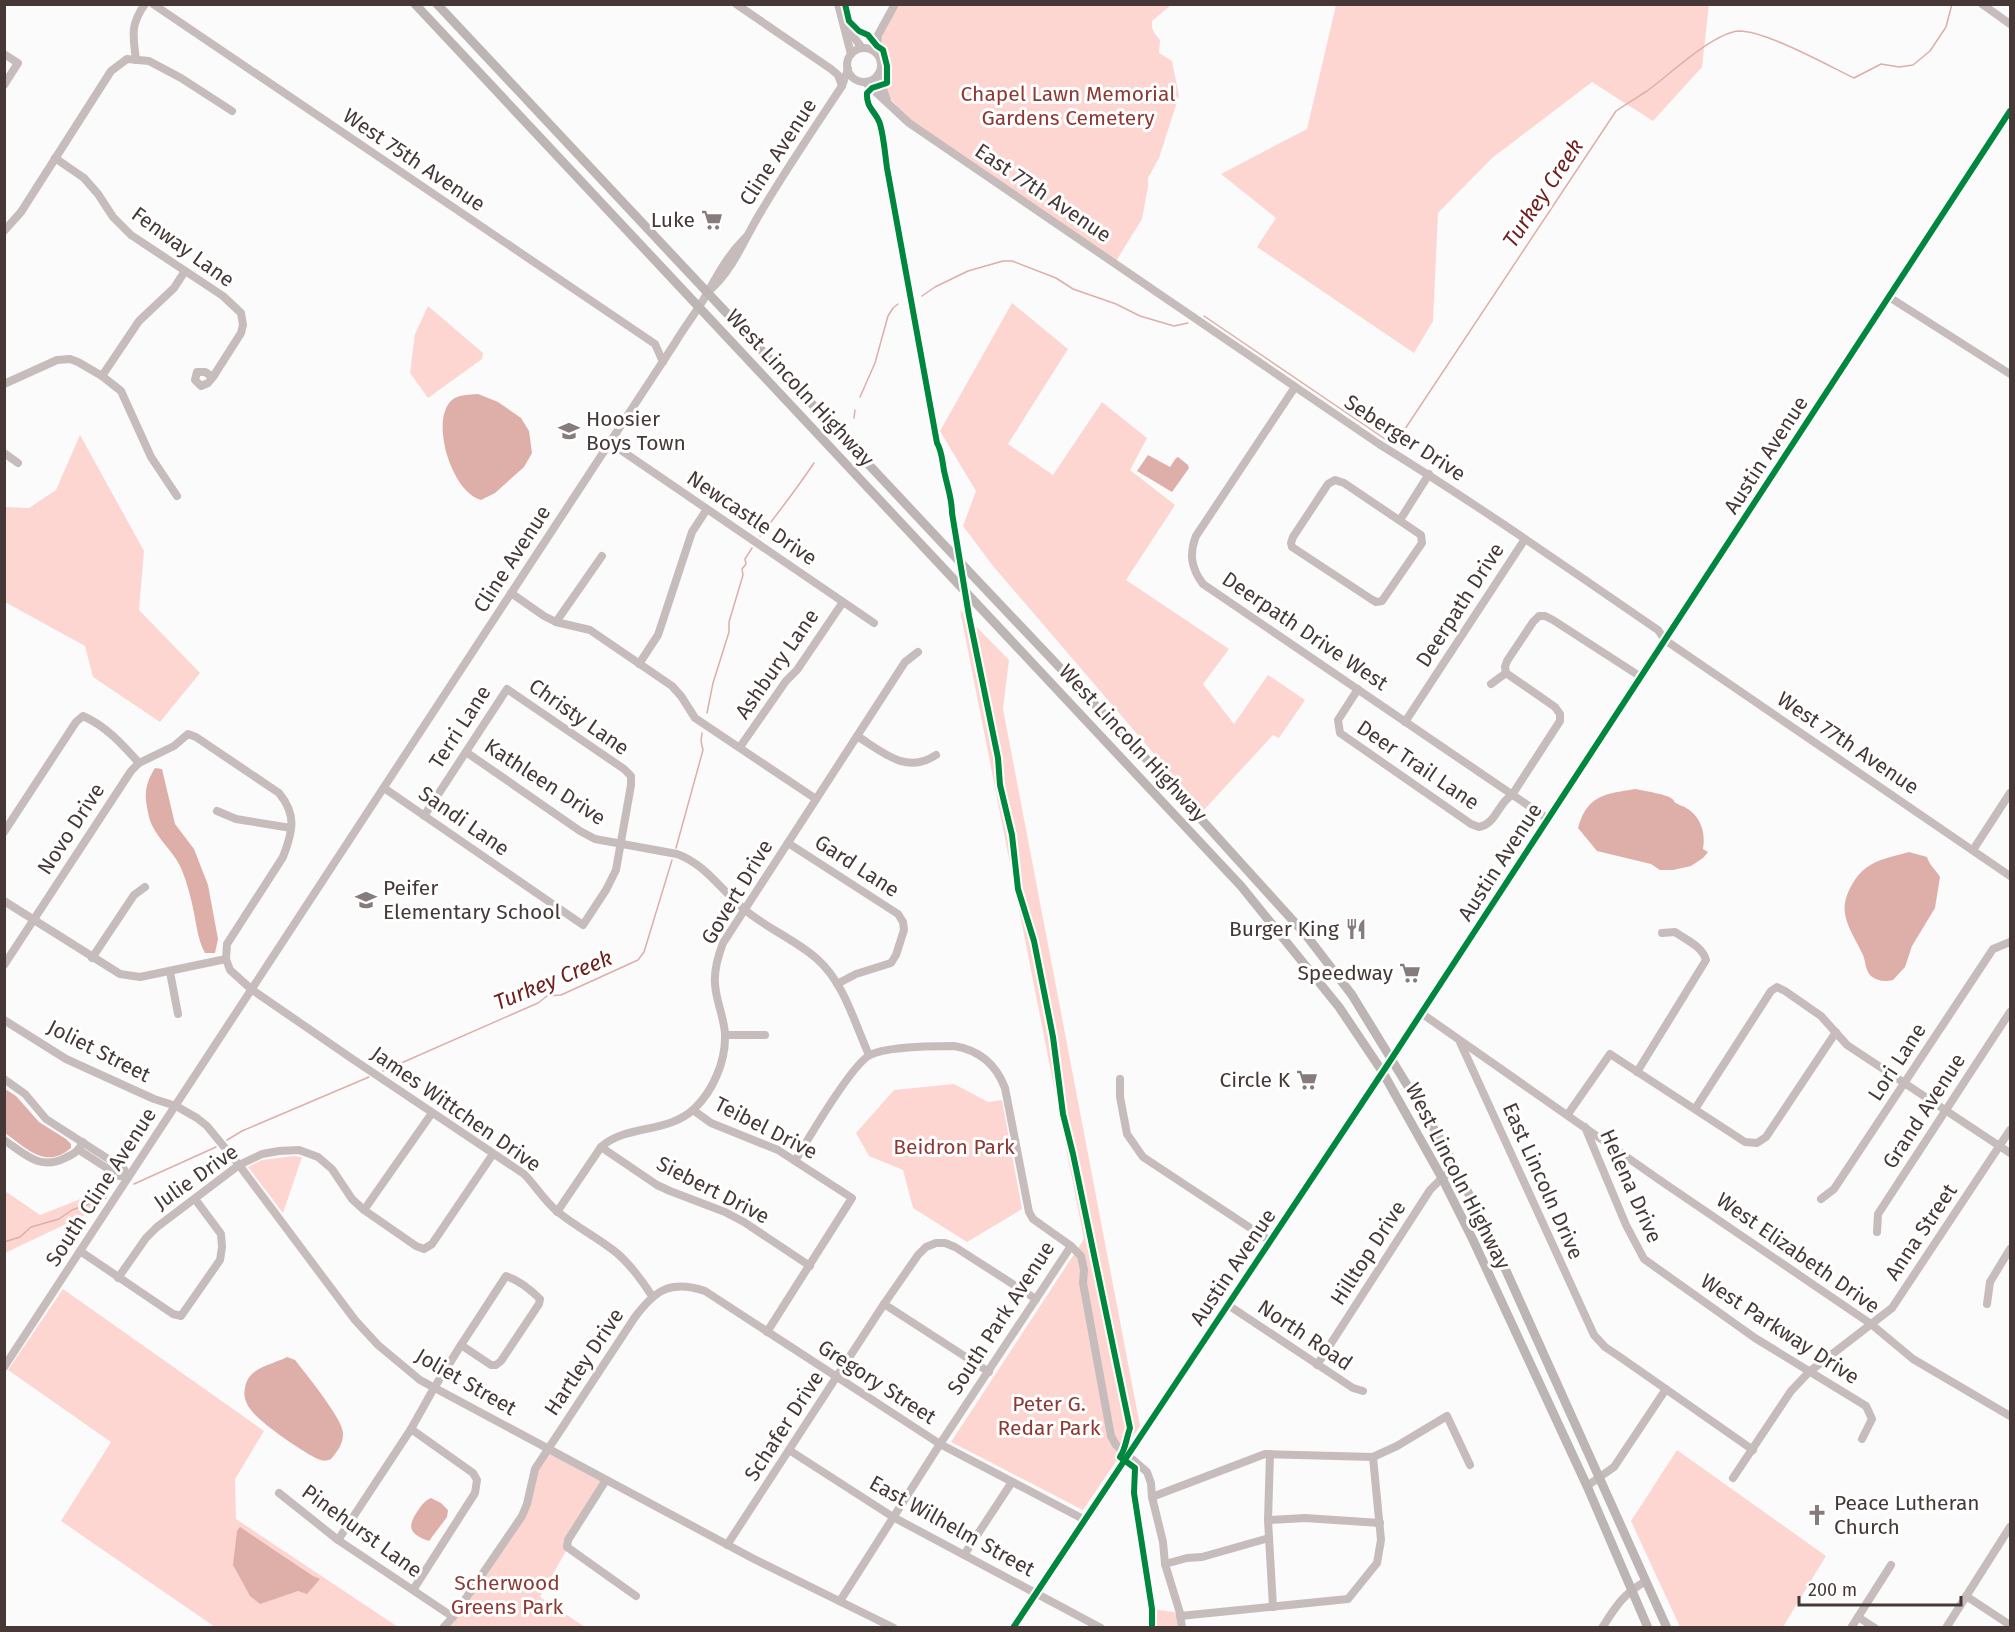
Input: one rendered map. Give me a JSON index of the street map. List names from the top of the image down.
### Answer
{
  "streets": {
    "main road": ["West Lincoln Highway"],
    "street": [
      "Cline Avenue",
      "West 75th Avenue",
      "East 77th Avenue",
      "Fenway Lane",
      "Seberger Drive",
      "Austin Avenue",
      "Newcastle Drive",
      "Deerpath Drive",
      "Deerpath Drive West",
      "Ashbury Lane",
      "Christy Lane",
      "Terri Lane",
      "West 77th Avenue",
      "Deer Trail Lane",
      "Kathleen Drive",
      "Sandi Lane",
      "Novo Drive",
      "Gard Lane",
      "Govert Drive",
      "Joliet Street",
      "Lori Lane",
      "James Wittchen Drive",
      "Grand Avenue",
      "Teibel Drive",
      "Julie Drive",
      "East Lincoln Drive",
      "Helena Drive",
      "South Cline Avenue",
      "Siebert Drive",
      "Anna Street",
      "Hilltop Drive",
      "West Elizabeth Drive",
      "South Park Avenue",
      "West Parkway Drive",
      "North Road",
      "Hartley Drive",
      "Gregory Street",
      "Schafer Drive",
      "East Wilhelm Street",
      "Pinehurst Lane"
    ]
  },
  "crossings": [
    ["Cline Avenue", "East 77th Avenue"],
    ["Cline Avenue", "West Lincoln Highway"],
    ["Cline Avenue", "Newcastle Drive"],
    ["Cline Avenue", "Sandi Lane"],
    ["Cline Avenue", "South Cline Avenue"],
    ["East 77th Avenue", "Seberger Drive"],
    ["West Lincoln Highway", "Austin Avenue"],
    ["West Lincoln Highway", "Hilltop Drive"],
    ["Seberger Drive", "Austin Avenue"],
    ["Seberger Drive", "Deerpath Drive"],
    ["Seberger Drive", "Deerpath Drive West"],
    ["Seberger Drive", "West 77th Avenue"],
    ["Austin Avenue", "Deerpath Drive West"],
    ["Austin Avenue", "West 77th Avenue"],
    ["Austin Avenue", "West Elizabeth Drive"],
    ["Austin Avenue", "North Road"],
    ["Austin Avenue", "Gregory Street"],
    ["Austin Avenue", "East Wilhelm Street"],
    ["Newcastle Drive", "Ashbury Lane"],
    ["Deerpath Drive", "Deerpath Drive West"],
    ["Deerpath Drive West", "Deer Trail Lane"],
    ["Christy Lane", "Terri Lane"],
    ["Christy Lane", "Kathleen Drive"],
    ["Christy Lane", "Sandi Lane"],
    ["Terri Lane", "Kathleen Drive"],
    ["Terri Lane", "Sandi Lane"],
    ["Kathleen Drive", "Sandi Lane"],
    ["Kathleen Drive", "Gard Lane"],
    ["Kathleen Drive", "Govert Drive"],
    ["Kathleen Drive", "South Park Avenue"],
    ["Gard Lane", "Govert Drive"],
    ["Govert Drive", "James Wittchen Drive"],
    ["Govert Drive", "Teibel Drive"],
    ["Govert Drive", "Siebert Drive"],
    ["Joliet Street", "Julie Drive"],
    ["Joliet Street", "South Cline Avenue"],
    ["Joliet Street", "South Park Avenue"],
    ["Joliet Street", "Hartley Drive"],
    ["Joliet Street", "Schafer Drive"],
    ["James Wittchen Drive", "Julie Drive"],
    ["James Wittchen Drive", "South Cline Avenue"],
    ["James Wittchen Drive", "Hartley Drive"],
    ["James Wittchen Drive", "Gregory Street"],
    ["Teibel Drive", "Siebert Drive"],
    ["East Lincoln Drive", "West Elizabeth Drive"],
    ["Helena Drive", "West Elizabeth Drive"],
    ["Helena Drive", "West Parkway Drive"],
    ["Anna Street", "West Elizabeth Drive"],
    ["Anna Street", "West Parkway Drive"],
    ["Hilltop Drive", "North Road"],
    ["South Park Avenue", "Gregory Street"],
    ["South Park Avenue", "Schafer Drive"],
    ["South Park Avenue", "East Wilhelm Street"],
    ["Hartley Drive", "Gregory Street"],
    ["Hartley Drive", "Pinehurst Lane"],
    ["Gregory Street", "Schafer Drive"],
    ["Schafer Drive", "East Wilhelm Street"]
  ],
  "water": ["Turkey Creek"],
  "parks": [
    "Chapel Lawn Memorial Gardens Cemetery",
    "Beidron Park",
    "Peter G. Redar Park",
    "Scherwood Greens Park"
  ],
  "places": {
    "supermarket": ["Luke", "Speedway", "Circle K"],
    "school or university": ["Hoosier Boys Town", "Peifer Elementary School"],
    "restaurant": ["Burger King"],
    "church": ["Peace Lutheran Church"]
  },
  "scale_bar": "200 m"
}
